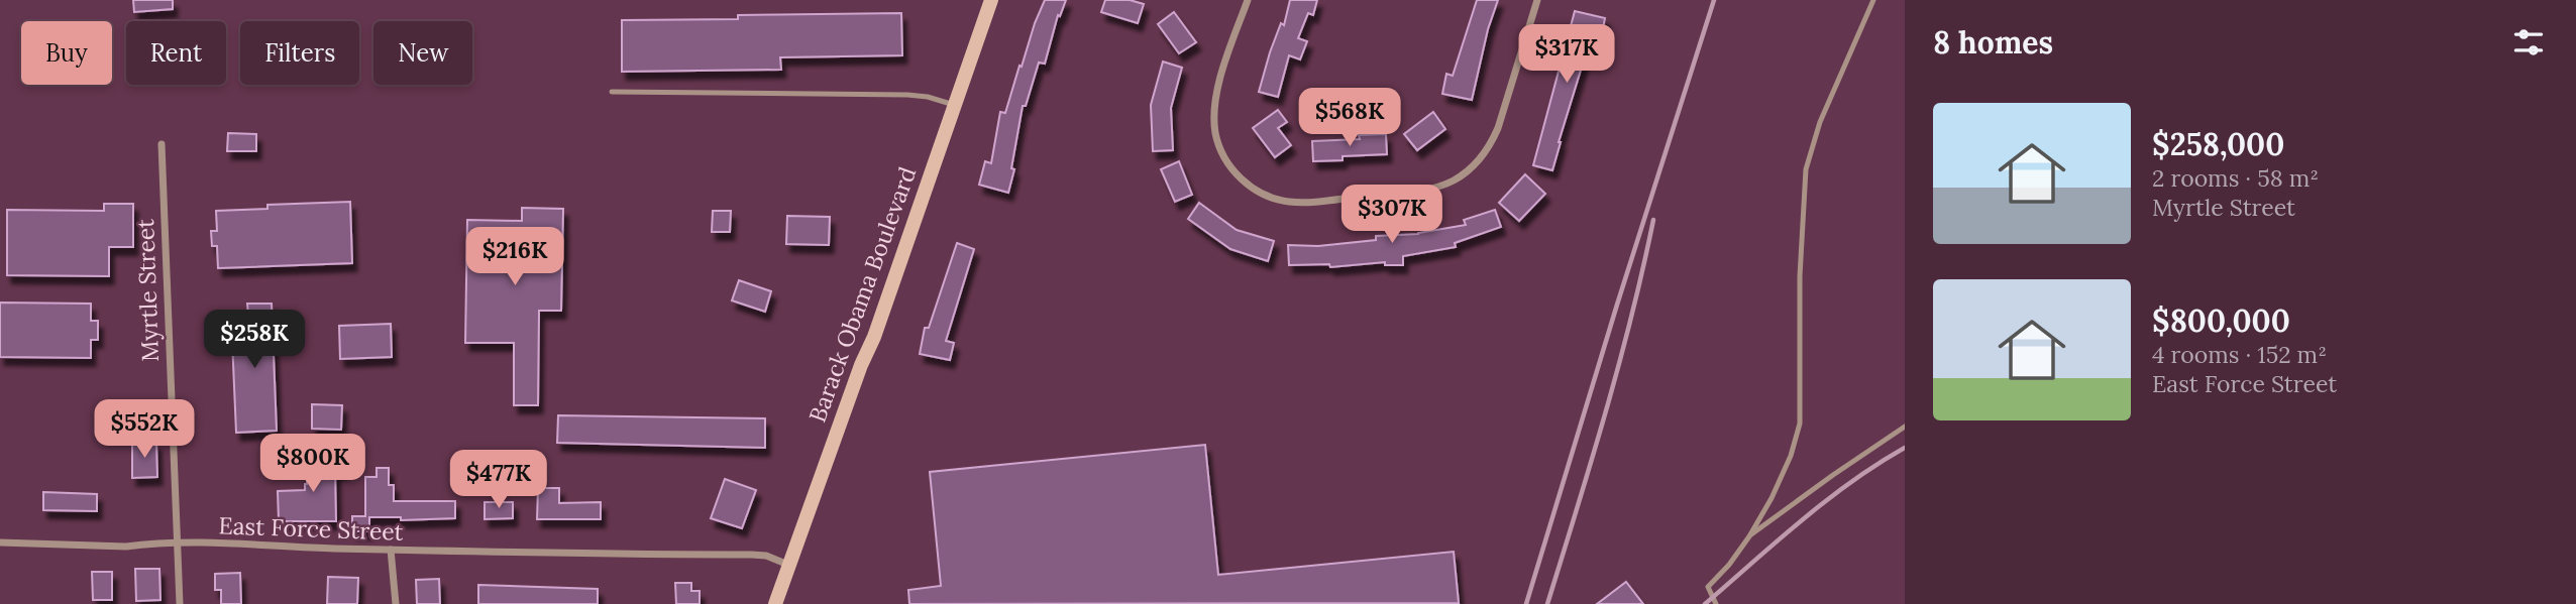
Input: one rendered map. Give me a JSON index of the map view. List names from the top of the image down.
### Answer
{
  "streets": {
    "main road": ["Barack Obama Boulevard"],
    "street": ["Myrtle Street", "East Force Street"]
  },
  "crossings": [
    ["Myrtle Street", "East Force Street"],
    ["Barack Obama Boulevard", "East Force Street"]
  ],
  "page": {
    "heading": "8 homes",
    "chip": [
      "Buy",
      "Rent",
      "Filters",
      "New"
    ],
    "price": [
      "$317K",
      "$568K",
      "$307K",
      "$216K",
      "$258K",
      "$552K",
      "$800K",
      "$477K"
    ],
    "list": [
      {
        "name": "$258,000",
        "note": "2 rooms · 58 m² · Myrtle Street"
      },
      {
        "name": "$800,000",
        "note": "4 rooms · 152 m² · East Force Street"
      }
    ]
  }
}
